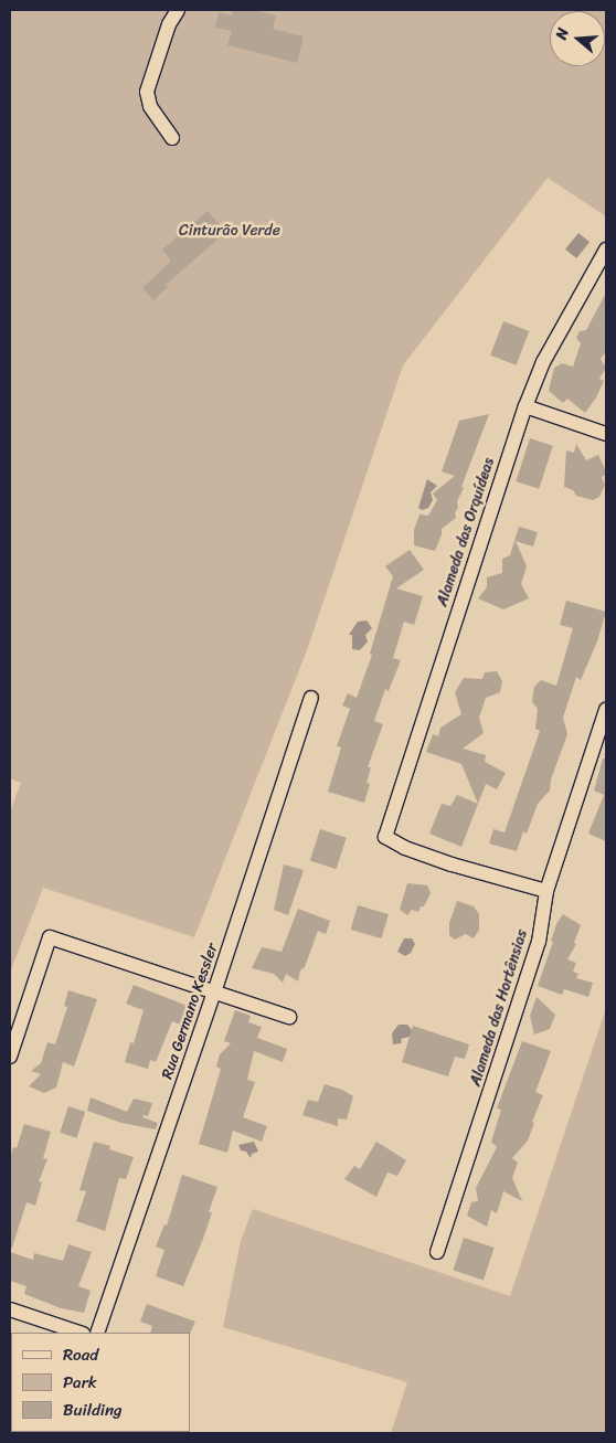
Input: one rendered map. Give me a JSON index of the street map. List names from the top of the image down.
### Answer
{
  "streets": {
    "street": ["Alameda das Orquídeas", "Alameda das Hortênsias", "Rua Germano Kessler"]
  },
  "crossings": [
    ["Alameda das Orquídeas", "Alameda das Hortênsias"]
  ],
  "parks": ["Cinturão Verde"],
  "legend": ["Road", "Park", "Building"],
  "north": "left"
}
